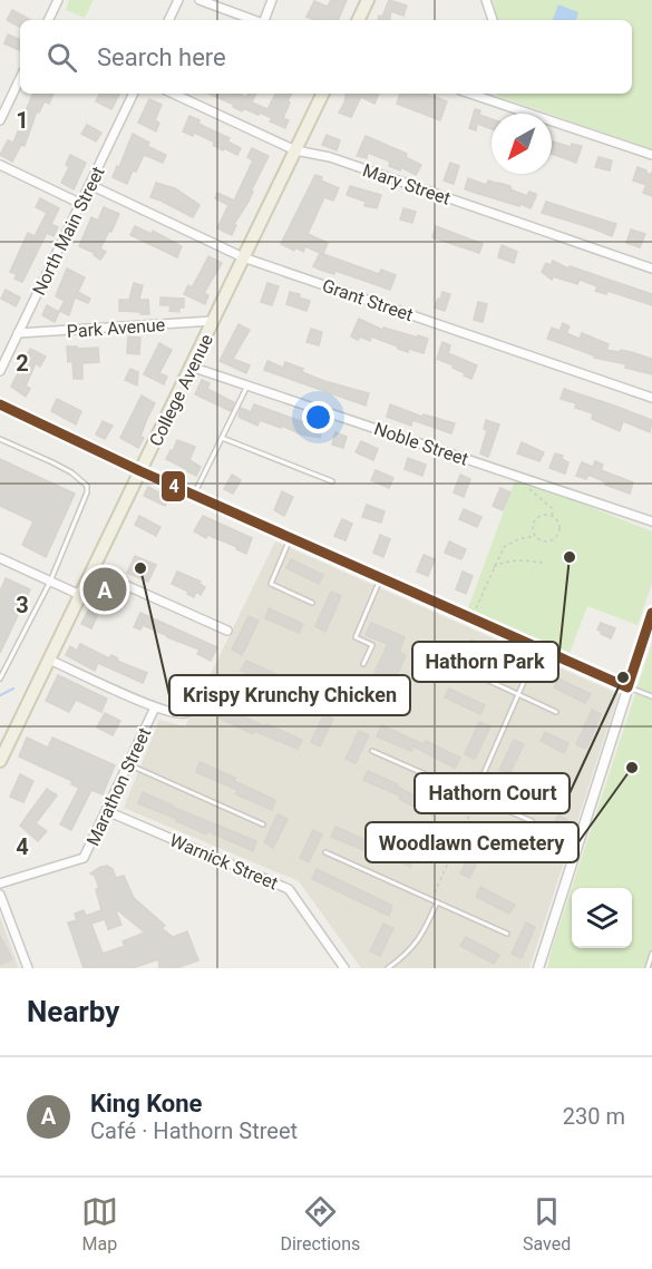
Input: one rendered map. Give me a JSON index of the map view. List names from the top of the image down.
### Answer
{
  "streets": {
    "main road": ["College Avenue"],
    "street": [
      "Mary Street",
      "North Main Street",
      "Grant Street",
      "Park Avenue",
      "Noble Street",
      "Marathon Street",
      "Warnick Street"
    ]
  },
  "crossings": [
    ["Mary Street", "College Avenue"],
    ["North Main Street", "Grant Street"],
    ["North Main Street", "Park Avenue"],
    ["Grant Street", "College Avenue"],
    ["Park Avenue", "College Avenue"],
    ["College Avenue", "Noble Street"],
    ["Marathon Street", "Warnick Street"]
  ],
  "places": [
    "Hathorn Park",
    "Krispy Krunchy Chicken",
    "Hathorn Court",
    "Woodlawn Cemetery"
  ],
  "lines": ["transit line 4"],
  "north": "bottom left",
  "page": {
    "search": "Search here",
    "pins": "A",
    "heading": "Nearby",
    "list": [
      {
        "mark": "A",
        "name": "King Kone",
        "note": "Café · Hathorn Street",
        "value": "230 m"
      }
    ],
    "nav": ["Map", "Directions", "Saved"]
  },
  "grid": {
    "rows": [
      "1",
      "2",
      "3",
      "4"
    ]
  }
}
